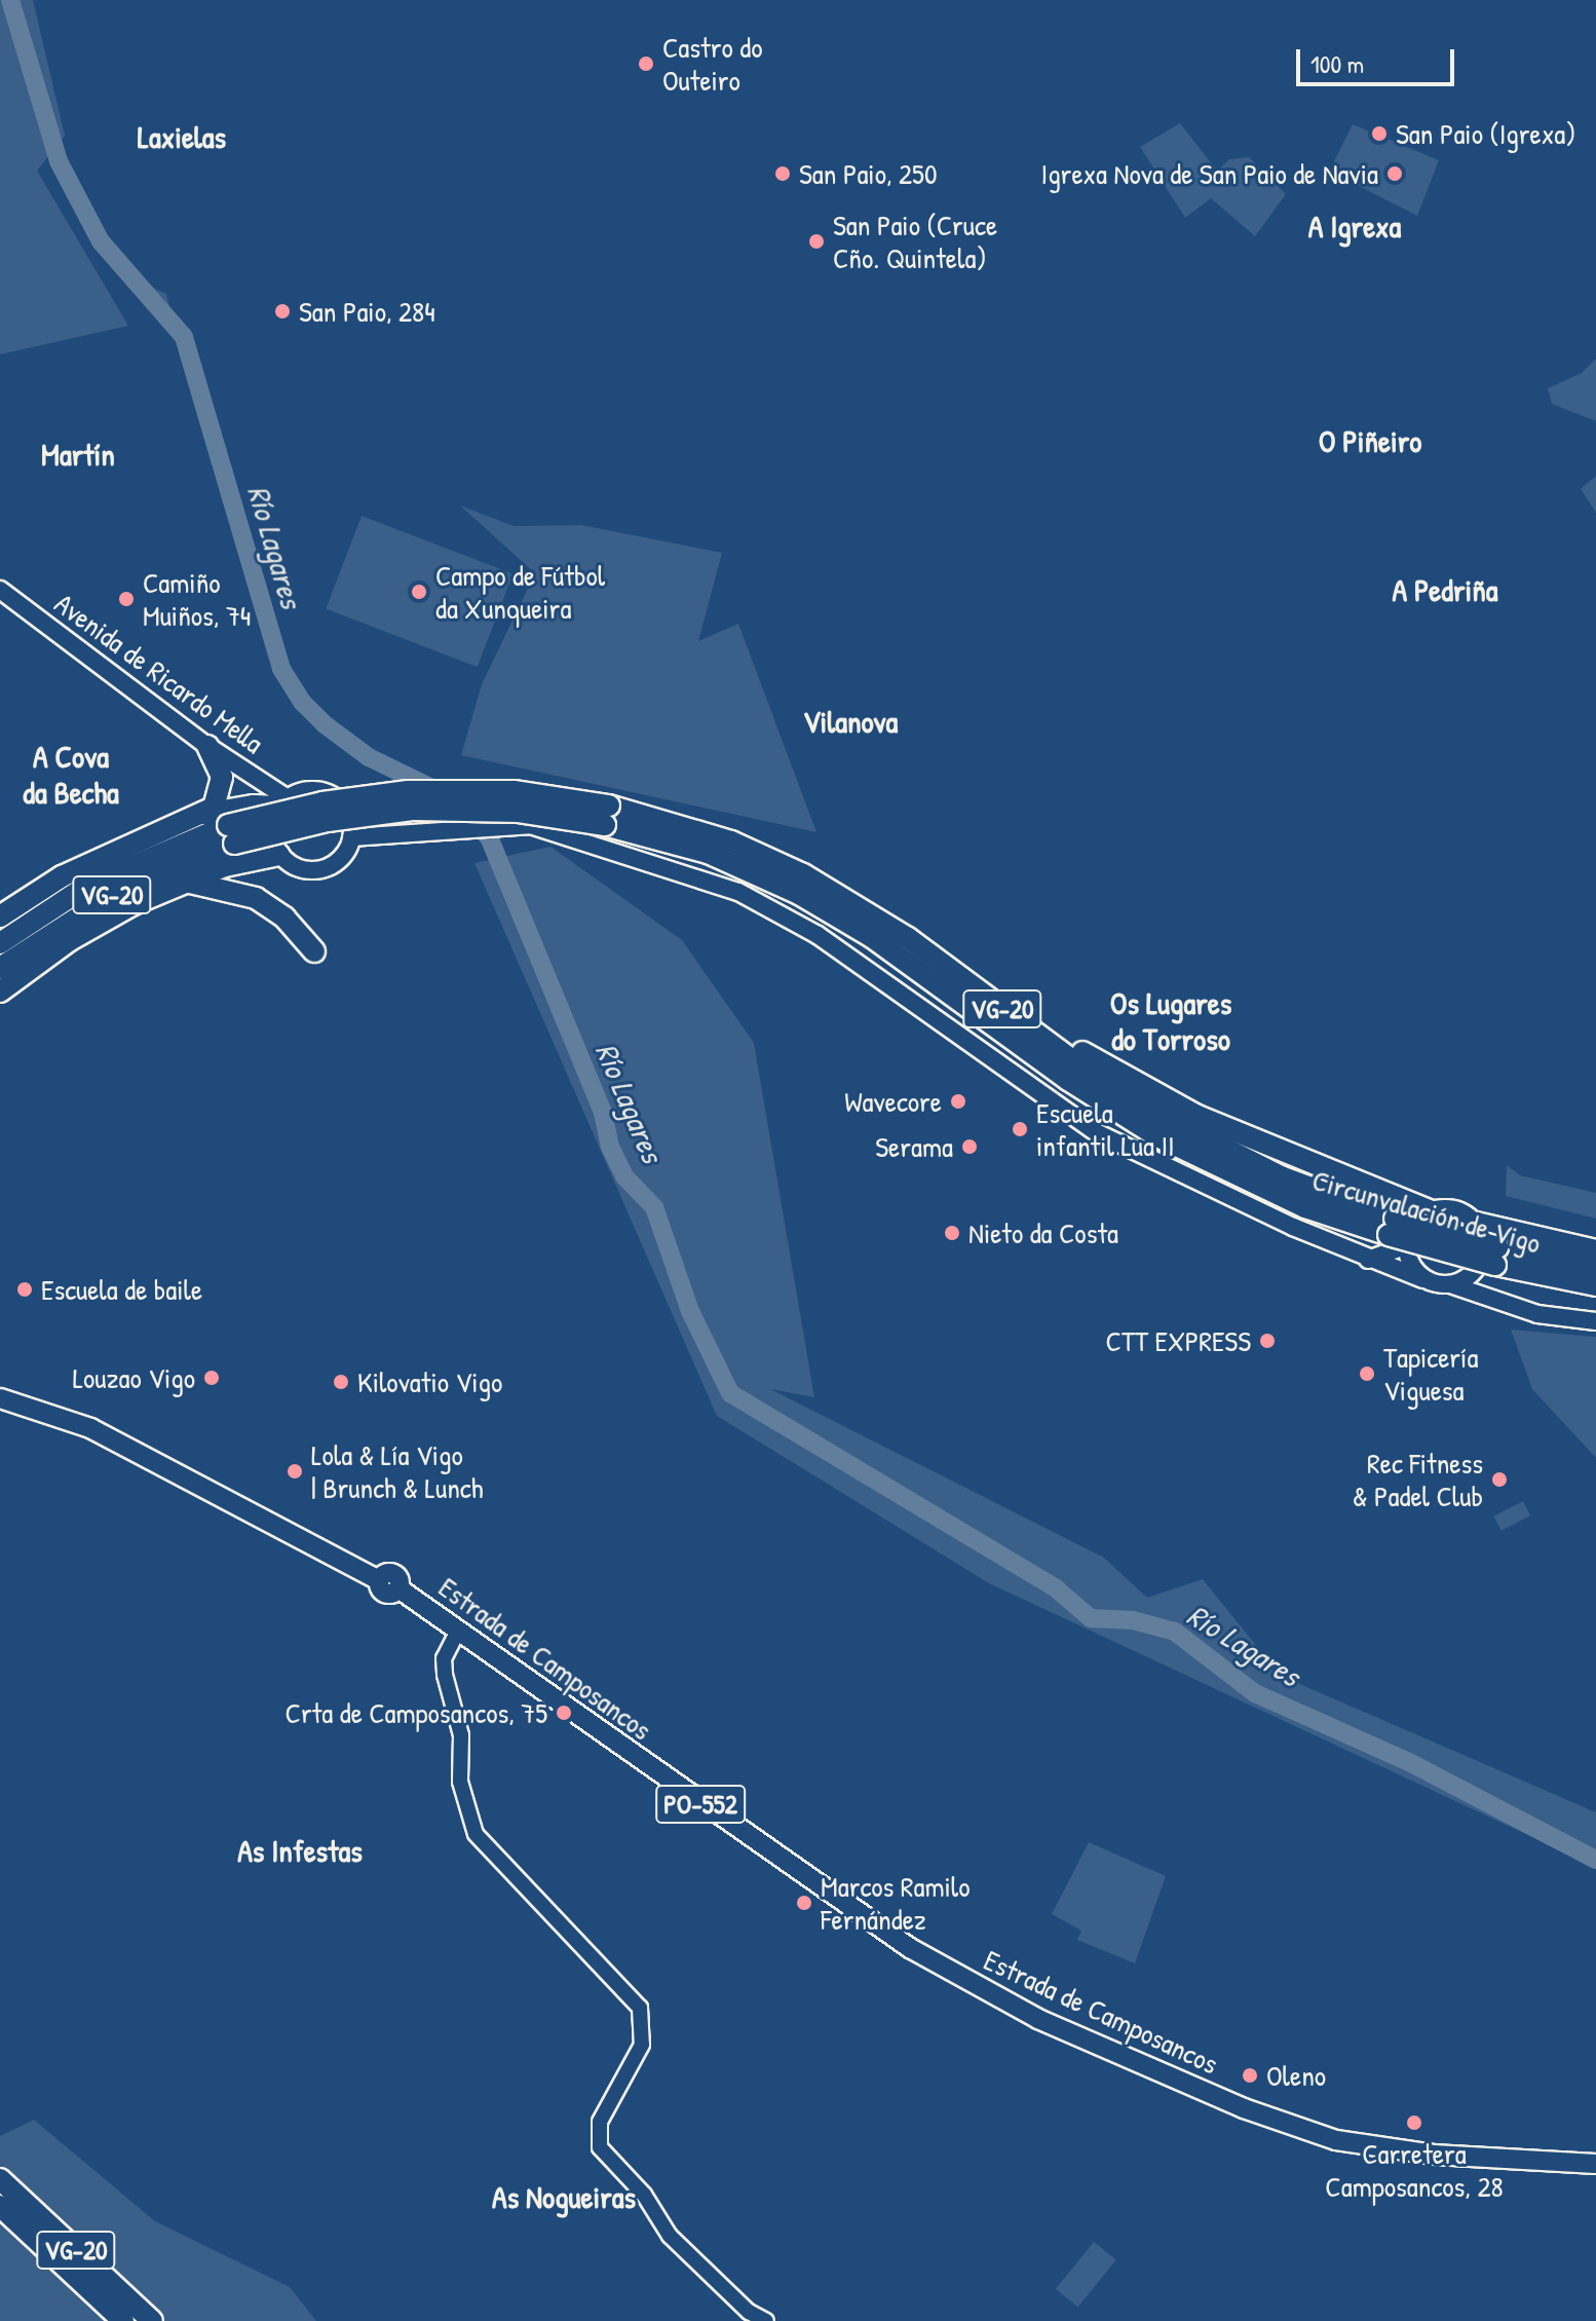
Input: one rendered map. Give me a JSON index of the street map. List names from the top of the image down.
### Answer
{
  "streets": {
    "highway": ["VG-20", "Circunvalación de Vigo"],
    "main road": ["Avenida de Ricardo Mella", "Estrada de Camposancos", "PO-552"]
  },
  "districts": [
    "Laxielas",
    "A Igrexa",
    "O Piñeiro",
    "Martín",
    "A Pedriña",
    "Vilanova",
    "A Cova da Becha",
    "Os Lugares do Torroso",
    "As Infestas",
    "As Nogueiras"
  ],
  "water": ["Río Lagares"],
  "places": [
    "Castro do Outeiro",
    "San Paio (Igrexa)",
    "San Paio, 250",
    "Igrexa Nova de San Paio de Navia",
    "San Paio (Cruce Cño. Quintela)",
    "San Paio, 284",
    "Campo de Fútbol da Xunqueira",
    "Camiño Muiños, 74",
    "Wavecore",
    "Escuela infantil Lua II",
    "Serama",
    "Nieto da Costa",
    "Escuela de baile",
    "CTT EXPRESS",
    "Tapicería Viguesa",
    "Louzao Vigo",
    "Kilovatio Vigo",
    "Lola & Lía Vigo | Brunch & Lunch",
    "Rec Fitness & Padel Club",
    "Crta de Camposancos, 75",
    "Marcos Ramilo Fernández",
    "Oleno",
    "Carretera Camposancos, 28"
  ],
  "scale_bar": "100 m"
}
